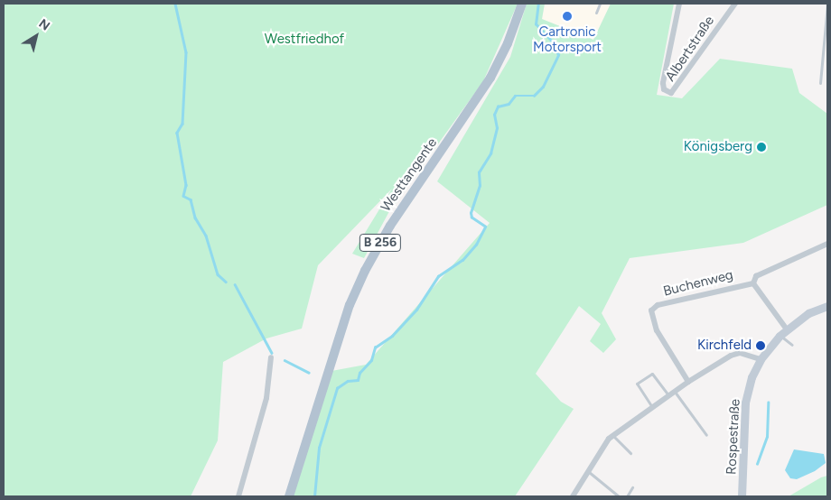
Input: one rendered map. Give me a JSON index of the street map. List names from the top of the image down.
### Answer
{
  "streets": {
    "main road": ["Westtangente", "B 256"],
    "street": ["Albertstraße", "Buchenweg", "Rospestraße"]
  },
  "crossings": [
    ["Buchenweg", "Rospestraße"]
  ],
  "parks": ["Westfriedhof"],
  "places": ["Cartronic Motorsport", "Königsberg", "Kirchfeld"],
  "north": "top right"
}
